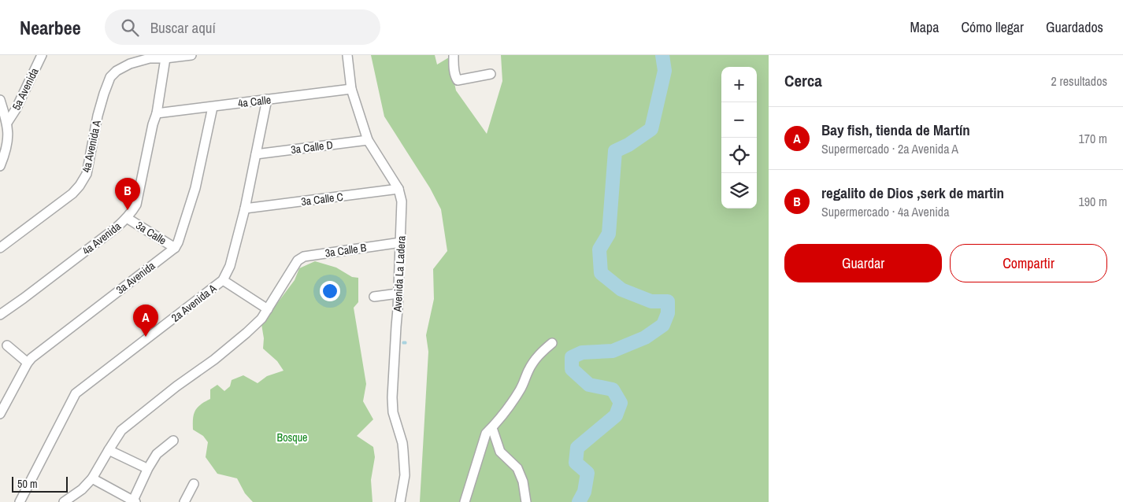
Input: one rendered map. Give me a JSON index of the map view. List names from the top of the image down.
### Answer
{
  "streets": {
    "street": [
      "5a Avenida",
      "4a Calle",
      "4a Avenida A",
      "3a Calle D",
      "3a Calle C",
      "3a Calle",
      "4a Avenida",
      "3a Calle B",
      "Avenida La Ladera",
      "3a Avenida",
      "2a Avenida A"
    ]
  },
  "crossings": [
    ["4a Calle", "4a Avenida"],
    ["4a Calle", "Avenida La Ladera"],
    ["4a Calle", "2a Avenida A"],
    ["3a Calle D", "Avenida La Ladera"],
    ["3a Calle D", "2a Avenida A"],
    ["3a Calle C", "Avenida La Ladera"],
    ["3a Calle C", "2a Avenida A"],
    ["3a Calle", "4a Avenida"],
    ["3a Calle", "3a Avenida"],
    ["3a Calle B", "Avenida La Ladera"]
  ],
  "parks": ["Bosque"],
  "scale_bar": "50 m",
  "page": {
    "header": "Nearbee",
    "search": "Buscar aquí",
    "nav": ["Mapa", "Cómo llegar", "Guardados"],
    "heading": ["Cerca", "2 resultados"],
    "map_buttons": ["+", "−"],
    "list": [
      {
        "mark": "A",
        "name": "Bay fish, tienda de Martín",
        "note": "Supermercado · 2a Avenida A",
        "value": "170 m"
      },
      {
        "mark": "B",
        "name": "regalito de Dios ,serk de martin",
        "note": "Supermercado · 4a Avenida",
        "value": "190 m"
      }
    ],
    "pins": ["B", "A"],
    "buttons": ["Guardar", "Compartir"],
    "scale": "50 m"
  }
}
